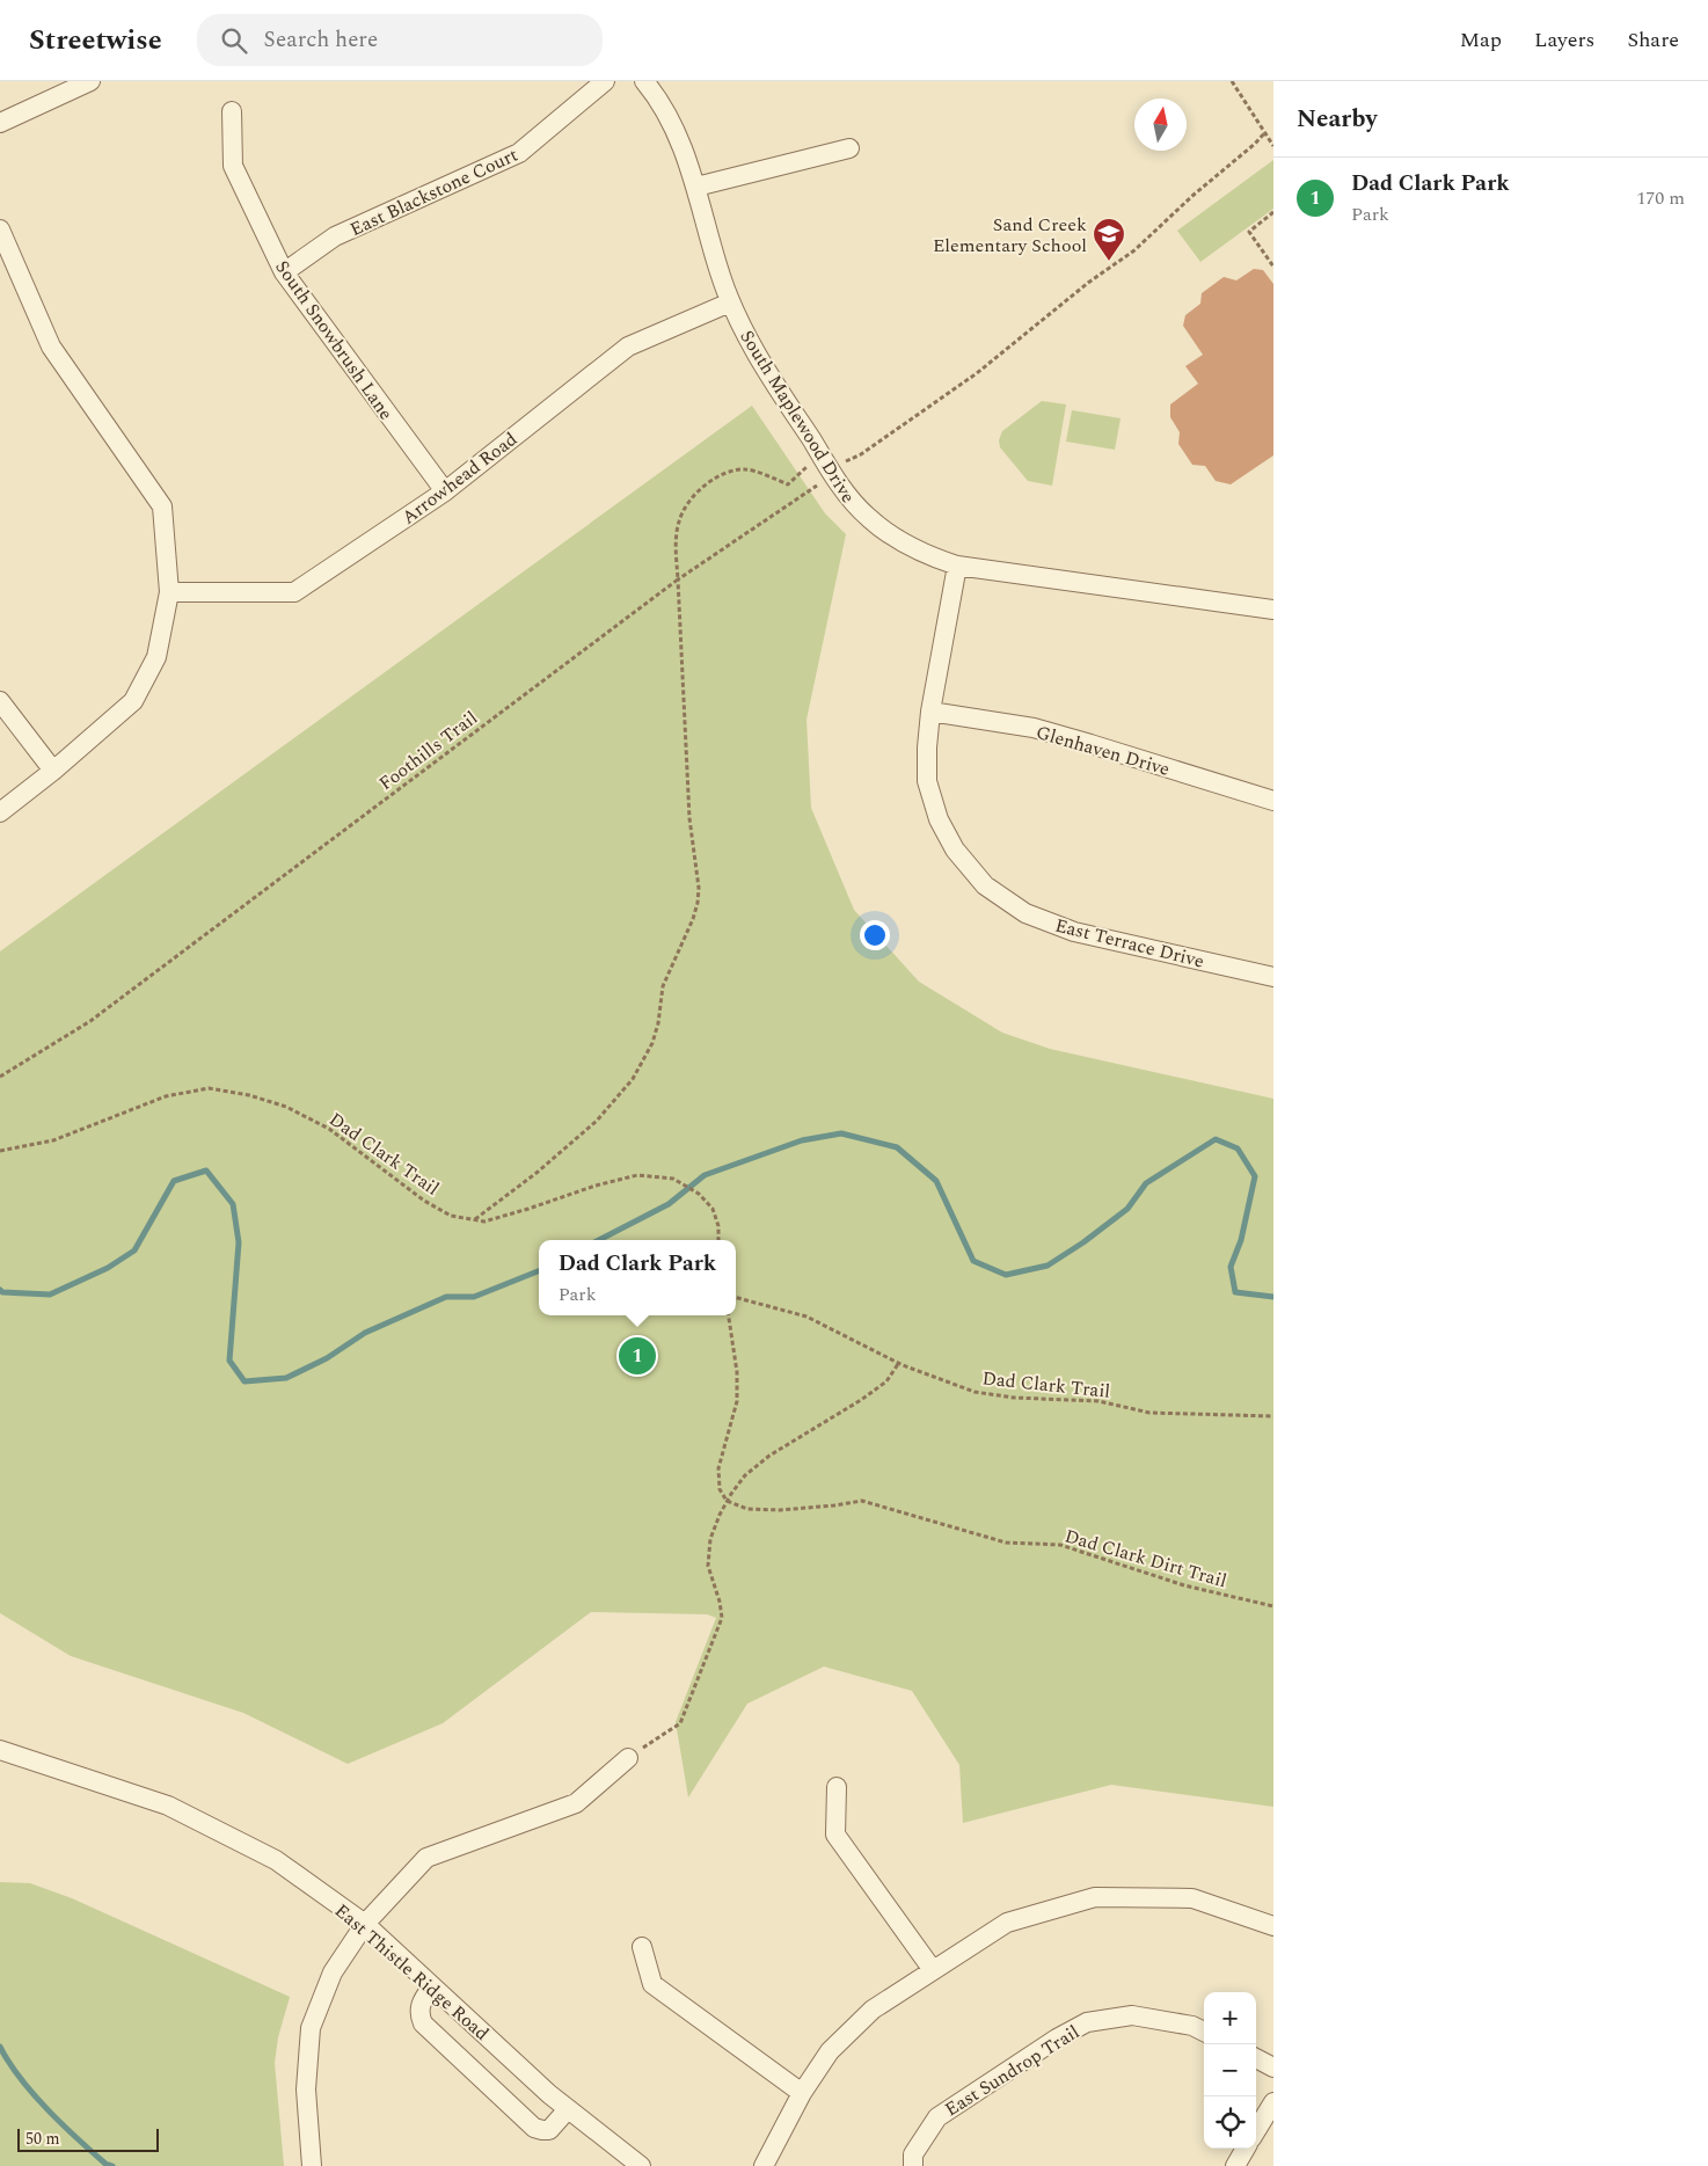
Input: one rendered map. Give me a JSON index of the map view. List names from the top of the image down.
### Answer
{
  "streets": {
    "street": [
      "East Blackstone Court",
      "South Snowbrush Lane",
      "South Maplewood Drive",
      "Arrowhead Road",
      "Glenhaven Drive",
      "East Terrace Drive",
      "East Thistle Ridge Road",
      "East Sundrop Trail"
    ],
    "path": ["Foothills Trail", "Dad Clark Trail", "Dad Clark Dirt Trail"]
  },
  "crossings": [
    ["East Blackstone Court", "South Snowbrush Lane"],
    ["South Snowbrush Lane", "Arrowhead Road"],
    ["South Maplewood Drive", "Arrowhead Road"],
    ["South Maplewood Drive", "East Terrace Drive"],
    ["Glenhaven Drive", "East Terrace Drive"]
  ],
  "places": {
    "school or university": ["Sand Creek Elementary School"]
  },
  "scale_bar": "50 m",
  "north": "top",
  "page": {
    "header": "Streetwise",
    "search": "Search here",
    "nav": ["Map", "Layers", "Share"],
    "heading": "Nearby",
    "list": [
      {
        "mark": "1",
        "name": "Dad Clark Park",
        "note": "Park",
        "value": "170 m"
      }
    ],
    "popup": ["Dad Clark Park", "Park"],
    "pins": "1",
    "map_buttons": ["+", "−"],
    "scale": "50 m"
  }
}
